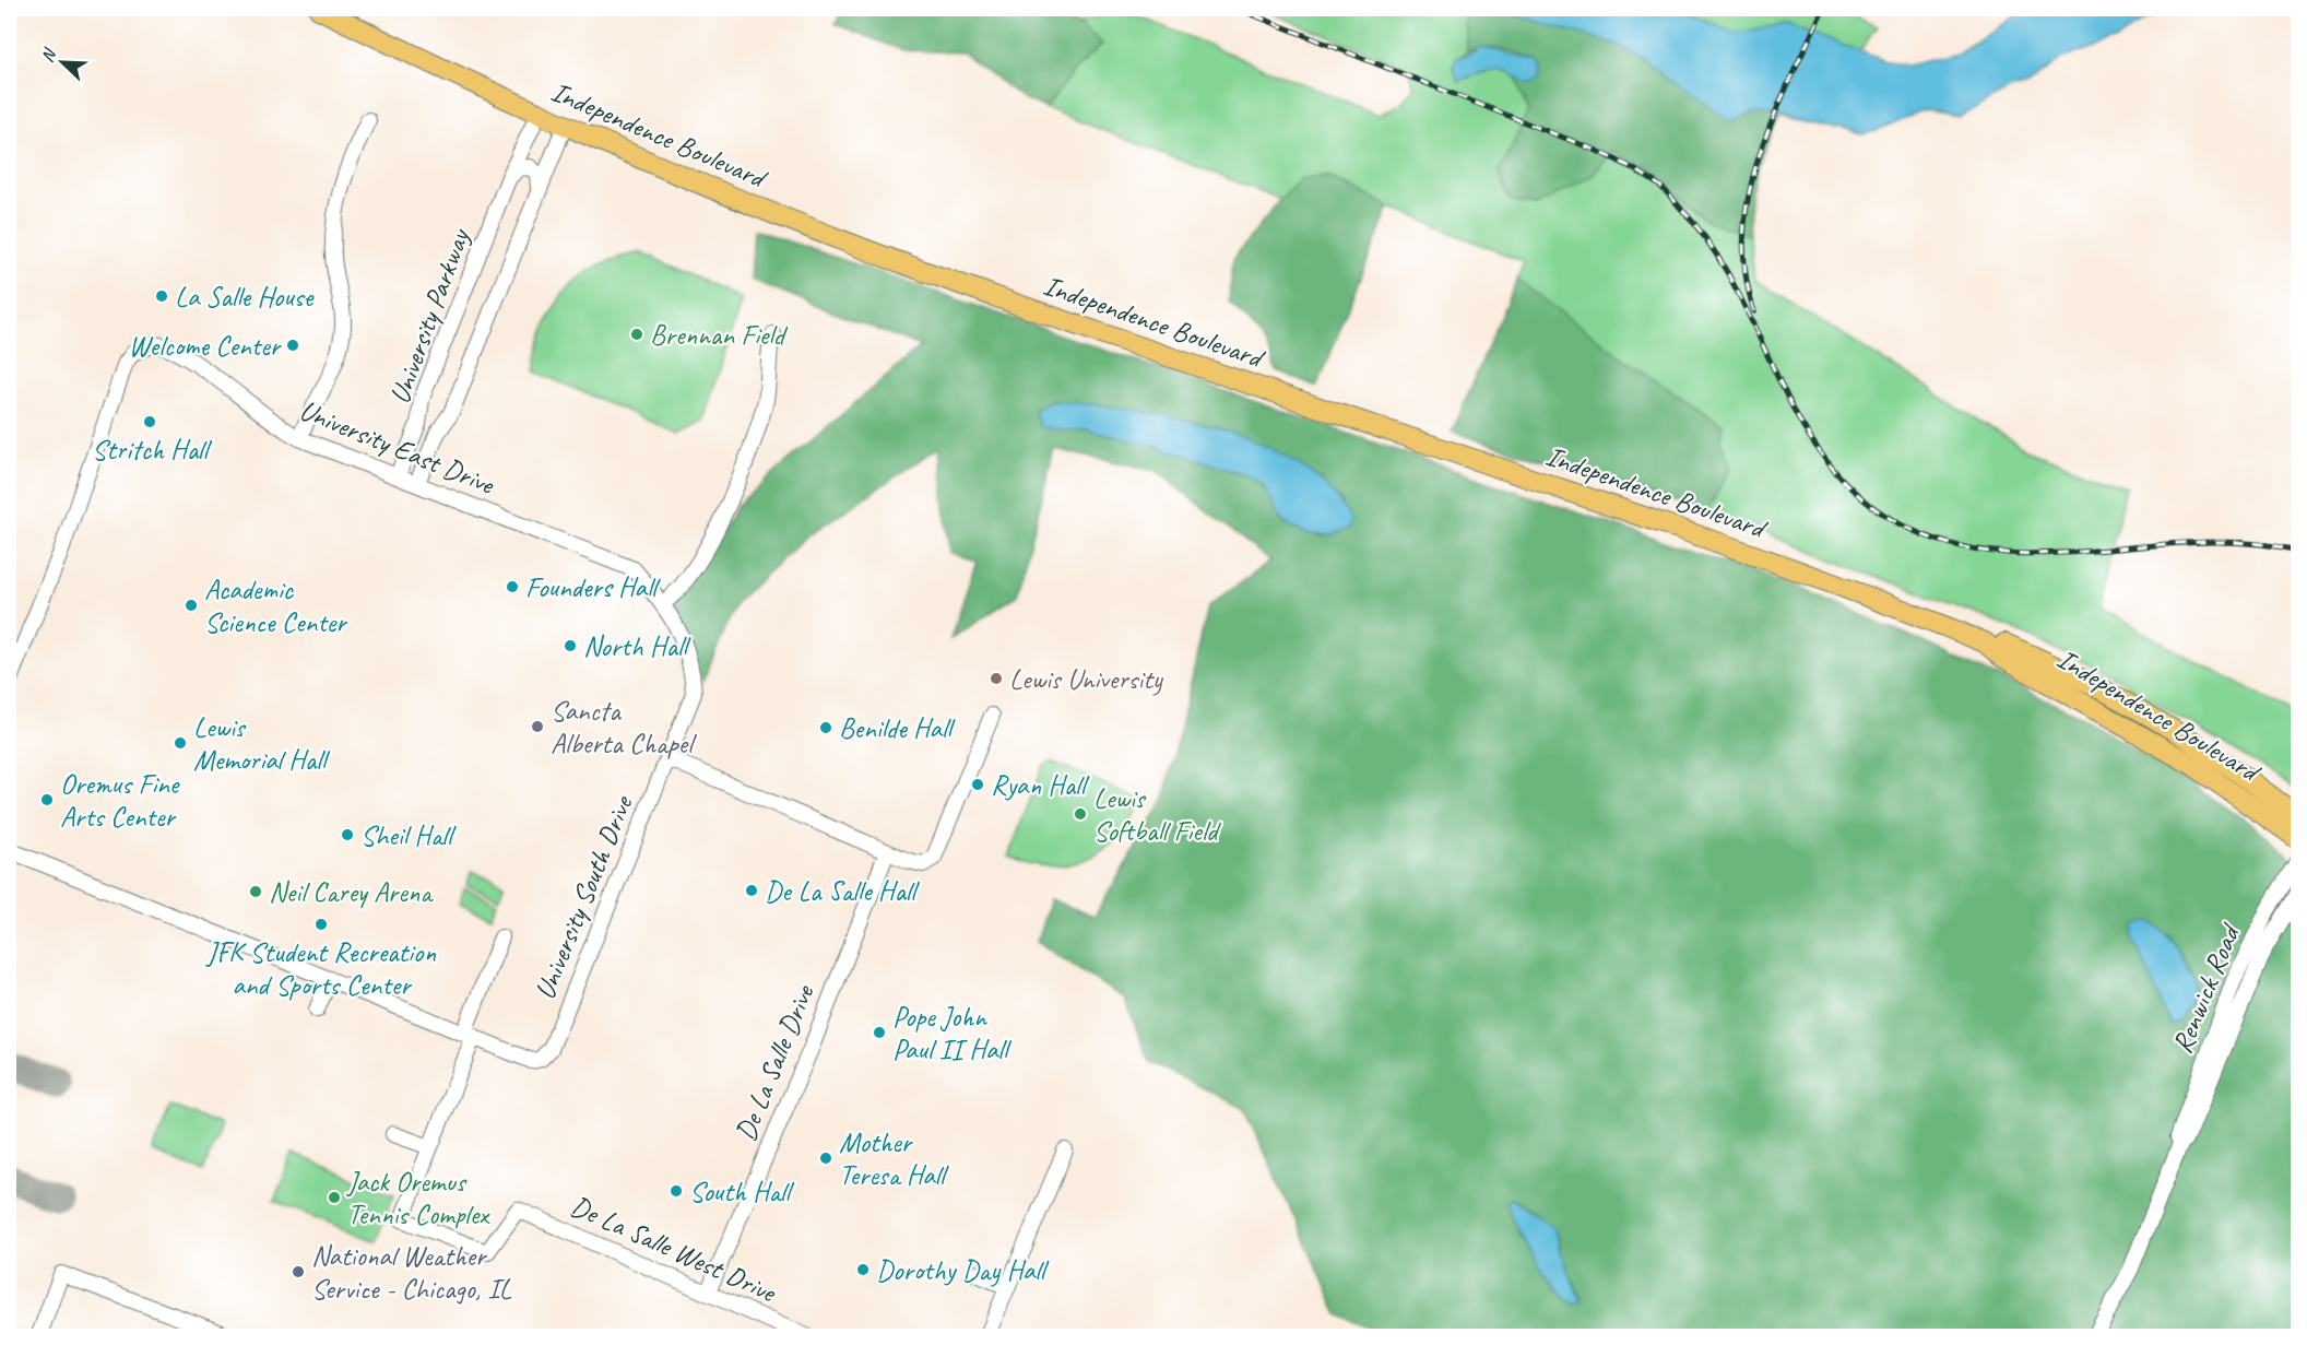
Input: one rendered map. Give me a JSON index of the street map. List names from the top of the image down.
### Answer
{
  "streets": {
    "main road": ["Independence Boulevard"],
    "street": [
      "University Parkway",
      "University East Drive",
      "University South Drive",
      "Renwick Road",
      "De La Salle Drive",
      "De La Salle West Drive"
    ]
  },
  "crossings": [
    ["Independence Boulevard", "University Parkway"],
    ["University Parkway", "University East Drive"],
    ["University East Drive", "University South Drive"],
    ["De La Salle Drive", "De La Salle West Drive"]
  ],
  "places": [
    "La Salle House",
    "Brennan Field",
    "Welcome Center",
    "Stritch Hall",
    "Founders Hall",
    "Academic Science Center",
    "North Hall",
    "Lewis University",
    "Sancta Alberta Chapel",
    "Benilde Hall",
    "Lewis Memorial Hall",
    "Ryan Hall",
    "Oremus Fine Arts Center",
    "Lewis Softball Field",
    "Sheil Hall",
    "De La Salle Hall",
    "Neil Carey Arena",
    "JFK Student Recreation and Sports Center",
    "Pope John Paul II Hall",
    "Mother Teresa Hall",
    "South Hall",
    "Jack Oremus Tennis Complex",
    "Dorothy Day Hall",
    "National Weather Service - Chicago, IL"
  ],
  "north": "top left"
}
